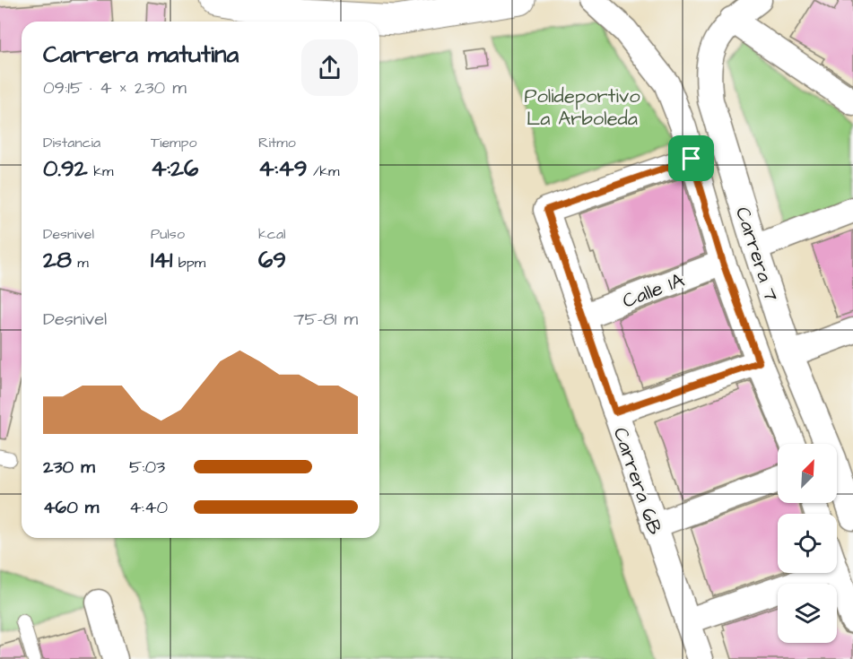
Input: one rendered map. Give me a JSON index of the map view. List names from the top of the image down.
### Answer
{
  "streets": {
    "street": ["Carrera 7", "Calle 1A", "Carrera 6B"]
  },
  "crossings": [
    ["Carrera 7", "Calle 1A"],
    ["Carrera 7", "Carrera 6B"],
    ["Calle 1A", "Carrera 6B"]
  ],
  "parks": ["Polideportivo La Arboleda"],
  "north": "top right",
  "page": {
    "heading": ["Carrera matutina", "09:15 · 4 × 230 m"],
    "stats": [
      ["Distancia", "0.92 km"],
      ["Tiempo", "4:26"],
      ["Ritmo", "4:49 /km"],
      ["Desnivel", "28 m"],
      ["Pulso", "141 bpm"],
      ["kcal", "69"]
    ],
    "chart": ["Desnivel", "75–81 m"],
    "list": [
      {
        "name": "230 m",
        "note": "5:03"
      },
      {
        "name": "460 m",
        "note": "4:40"
      }
    ]
  }
}
